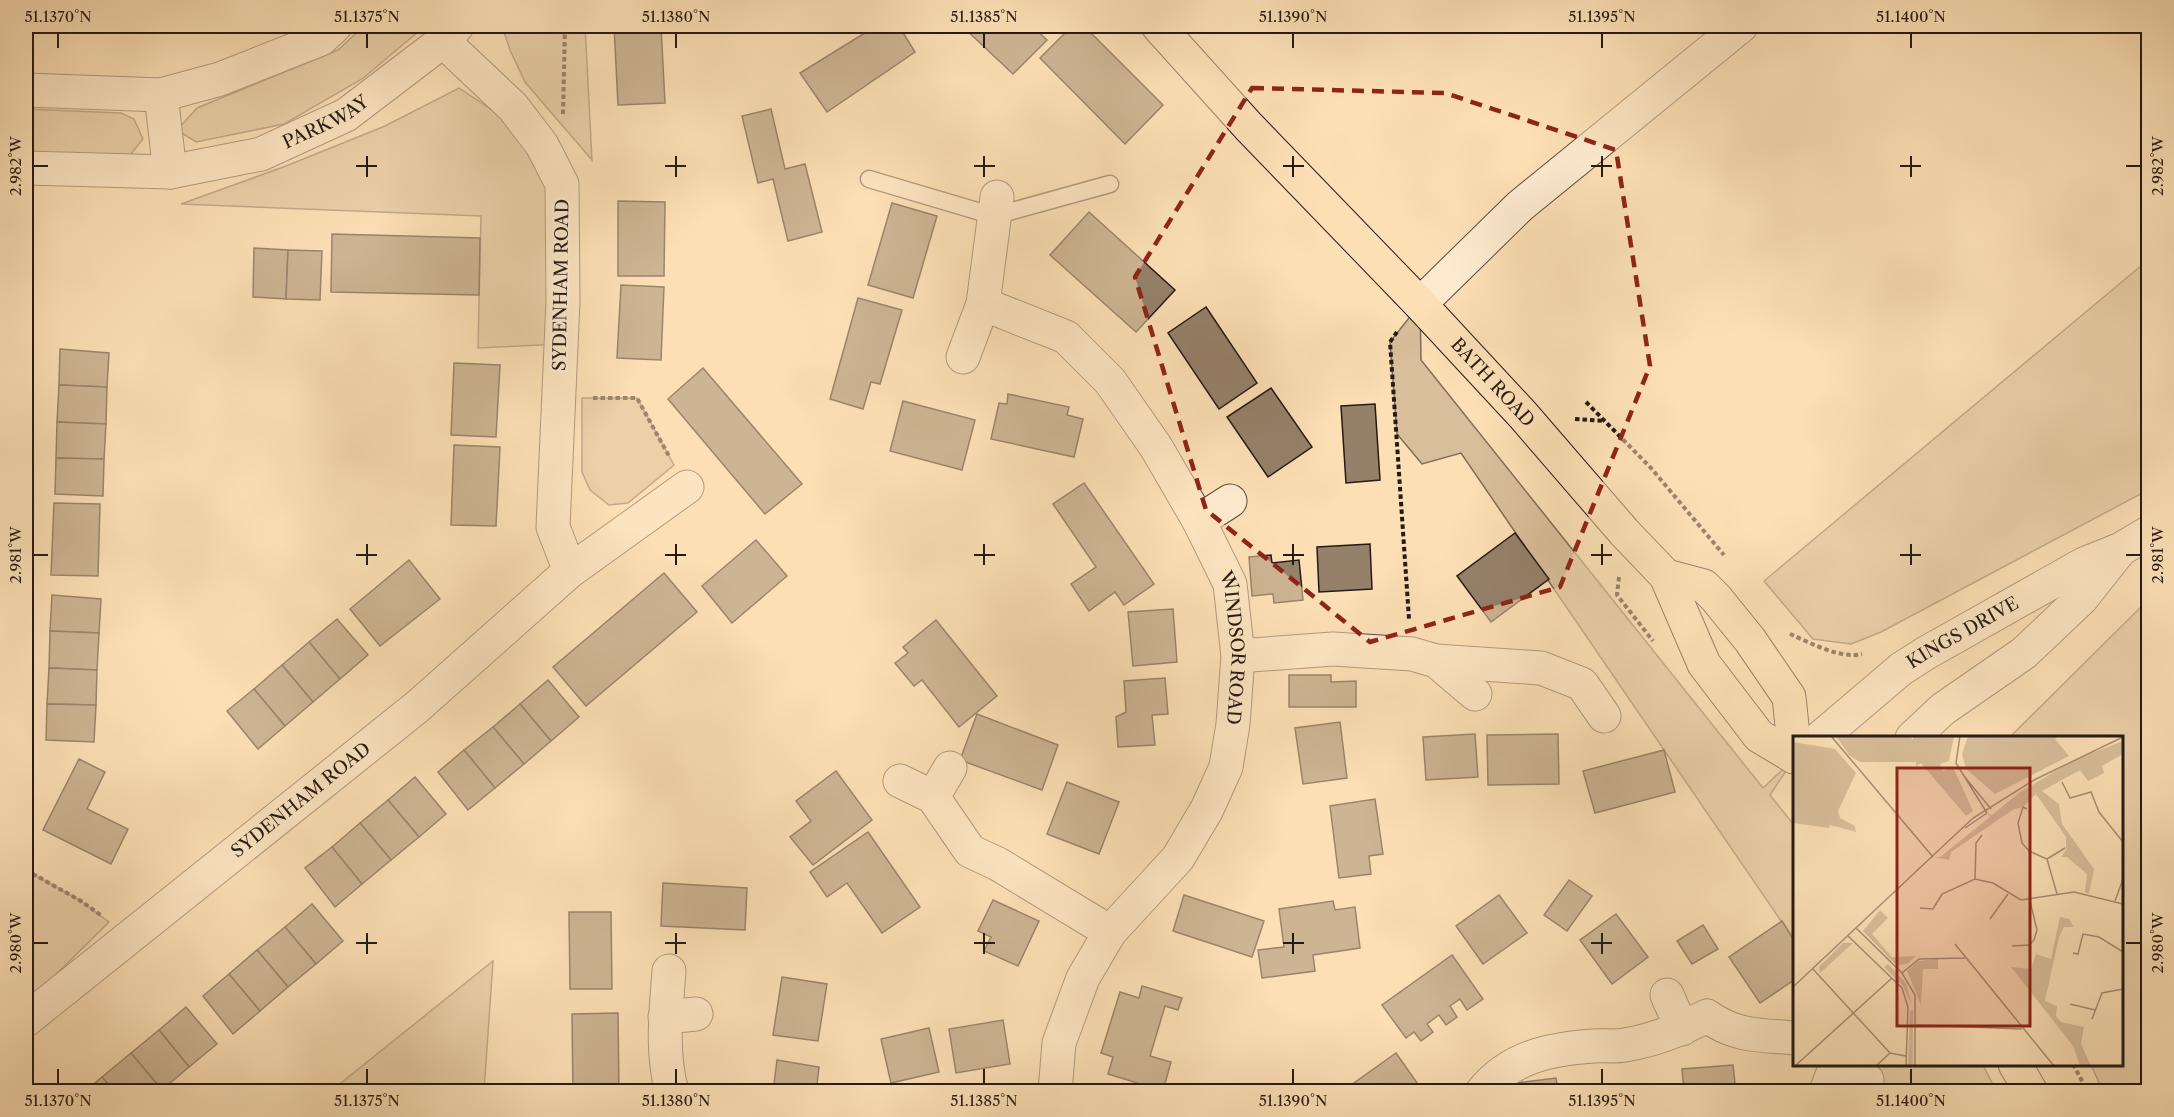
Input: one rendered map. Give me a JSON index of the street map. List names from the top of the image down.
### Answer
{
  "streets": {
    "main road": ["BATH ROAD"],
    "street": [
      "PARKWAY",
      "SYDENHAM ROAD",
      "KINGS DRIVE",
      "WINDSOR ROAD"
    ]
  },
  "crossings": [
    ["PARKWAY", "SYDENHAM ROAD"]
  ],
  "coordinates": [
    "51.1370°N",
    "51.1375°N",
    "51.1380°N",
    "51.1385°N",
    "51.1390°N",
    "51.1395°N",
    "51.1400°N",
    "2.982°W",
    "2.981°W",
    "2.980°W"
  ]
}
